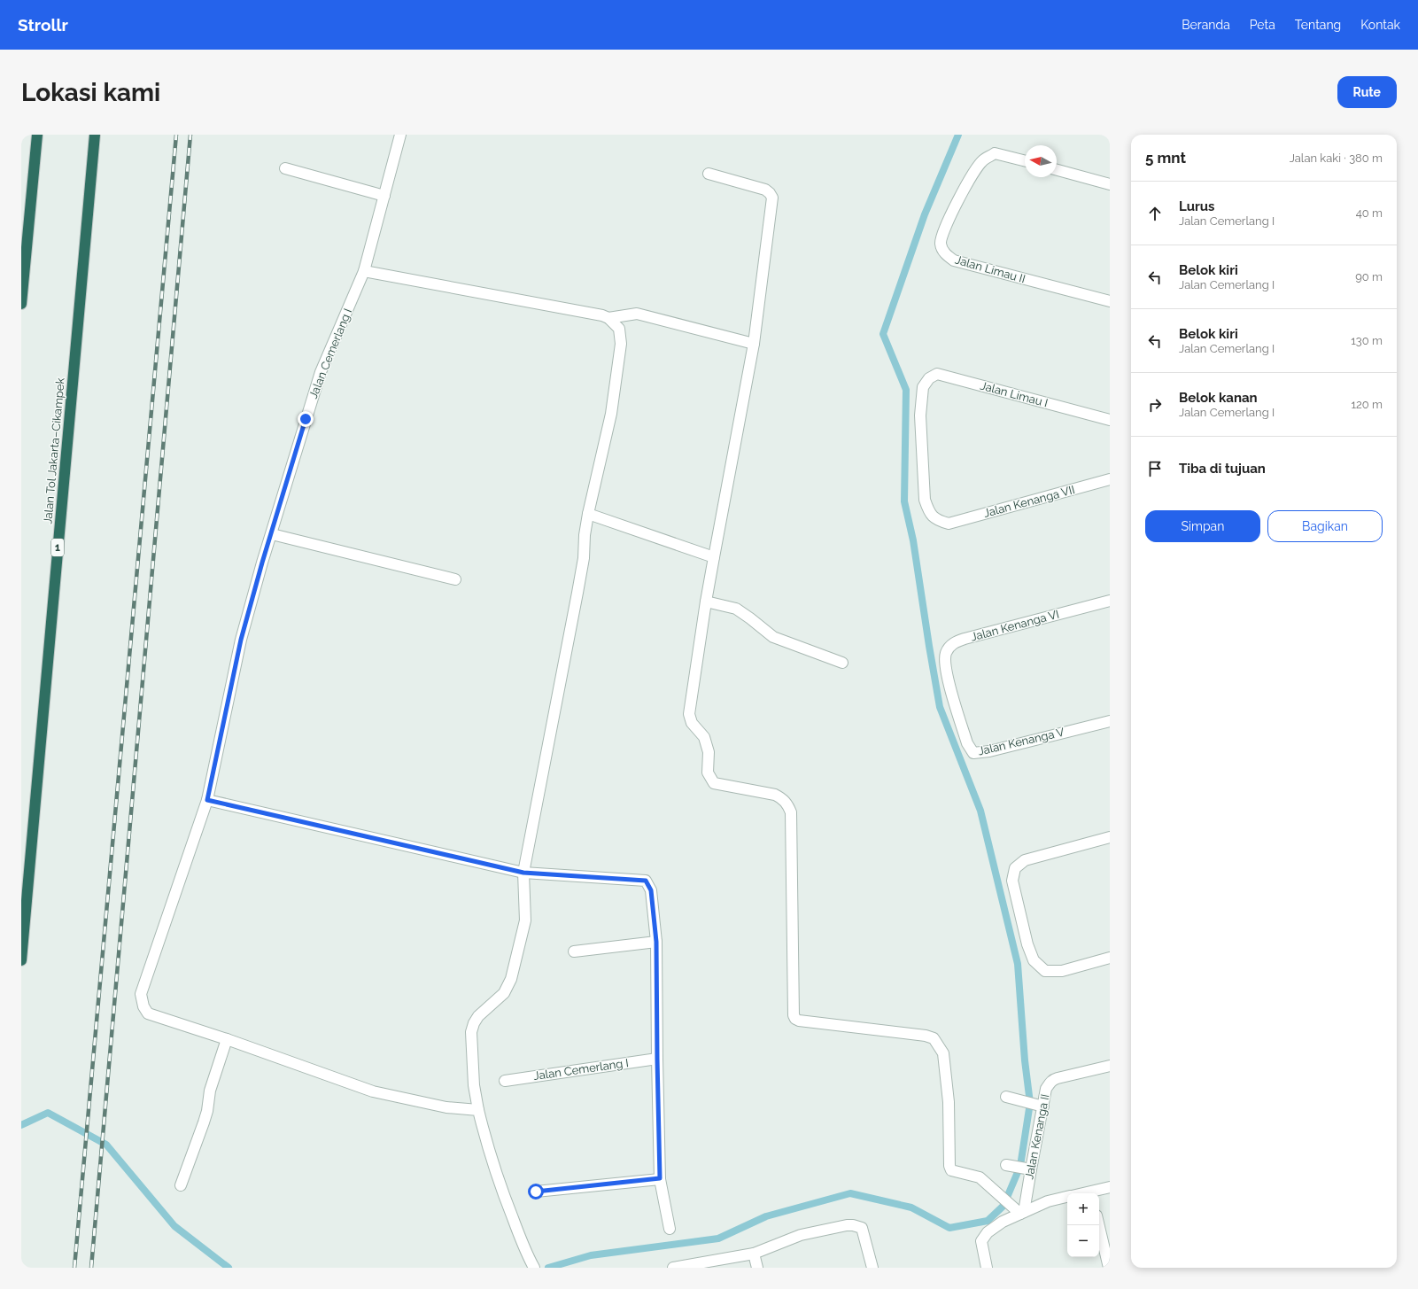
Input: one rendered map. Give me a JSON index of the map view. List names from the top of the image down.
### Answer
{
  "streets": {
    "highway": ["Jalan Tol Jakarta–Cikampek", "1"],
    "street": [
      "Jalan Limau II",
      "Jalan Cemerlang I",
      "Jalan Limau I",
      "Jalan Kenanga VII",
      "Jalan Kenanga VI",
      "Jalan Kenanga V",
      "Jalan Kenanga II"
    ]
  },
  "crossings": [
    ["Jalan Limau I", "Jalan Kenanga VII"],
    ["Jalan Kenanga VI", "Jalan Kenanga V"]
  ],
  "north": "left",
  "page": {
    "header": "Strollr",
    "nav": [
      "Beranda",
      "Peta",
      "Tentang",
      "Kontak"
    ],
    "buttons": [
      "Rute",
      ["Simpan", "Bagikan"]
    ],
    "title": "Lokasi kami",
    "heading": ["5 mnt", "Jalan kaki · 380 m"],
    "list": [
      ["Lurus", "Jalan Cemerlang I", "40 m"],
      ["Belok kiri", "Jalan Cemerlang I", "90 m"],
      ["Belok kiri", "Jalan Cemerlang I", "130 m"],
      ["Belok kanan", "Jalan Cemerlang I", "120 m"],
      "Tiba di tujuan"
    ],
    "map_buttons": ["+", "−"]
  }
}
